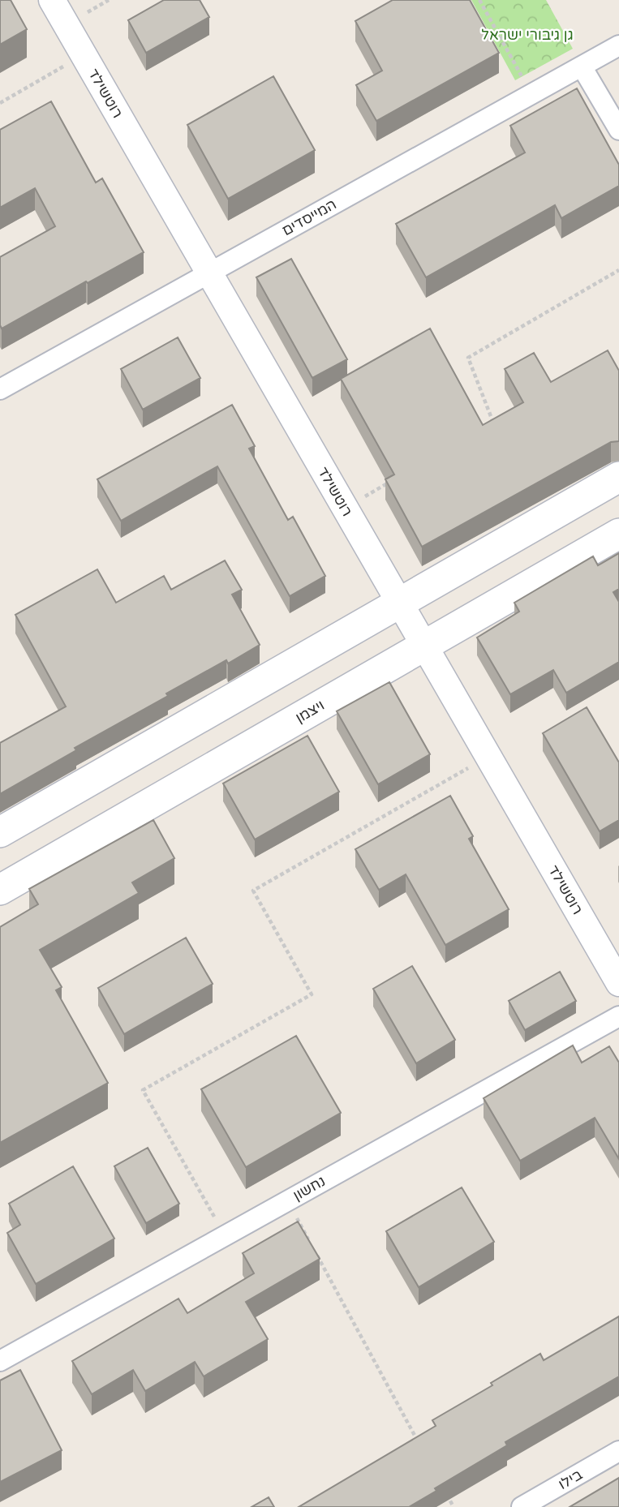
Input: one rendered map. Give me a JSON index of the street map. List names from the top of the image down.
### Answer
{
  "streets": {
    "main road": ["ויצמן"],
    "street": [
      "רוטשילד",
      "המייסדים",
      "נחשון",
      "בילו"
    ]
  },
  "crossings": [
    ["רוטשילד", "המייסדים"],
    ["רוטשילד", "ויצמן"]
  ],
  "parks": ["גן גיבורי ישראל"]
}
